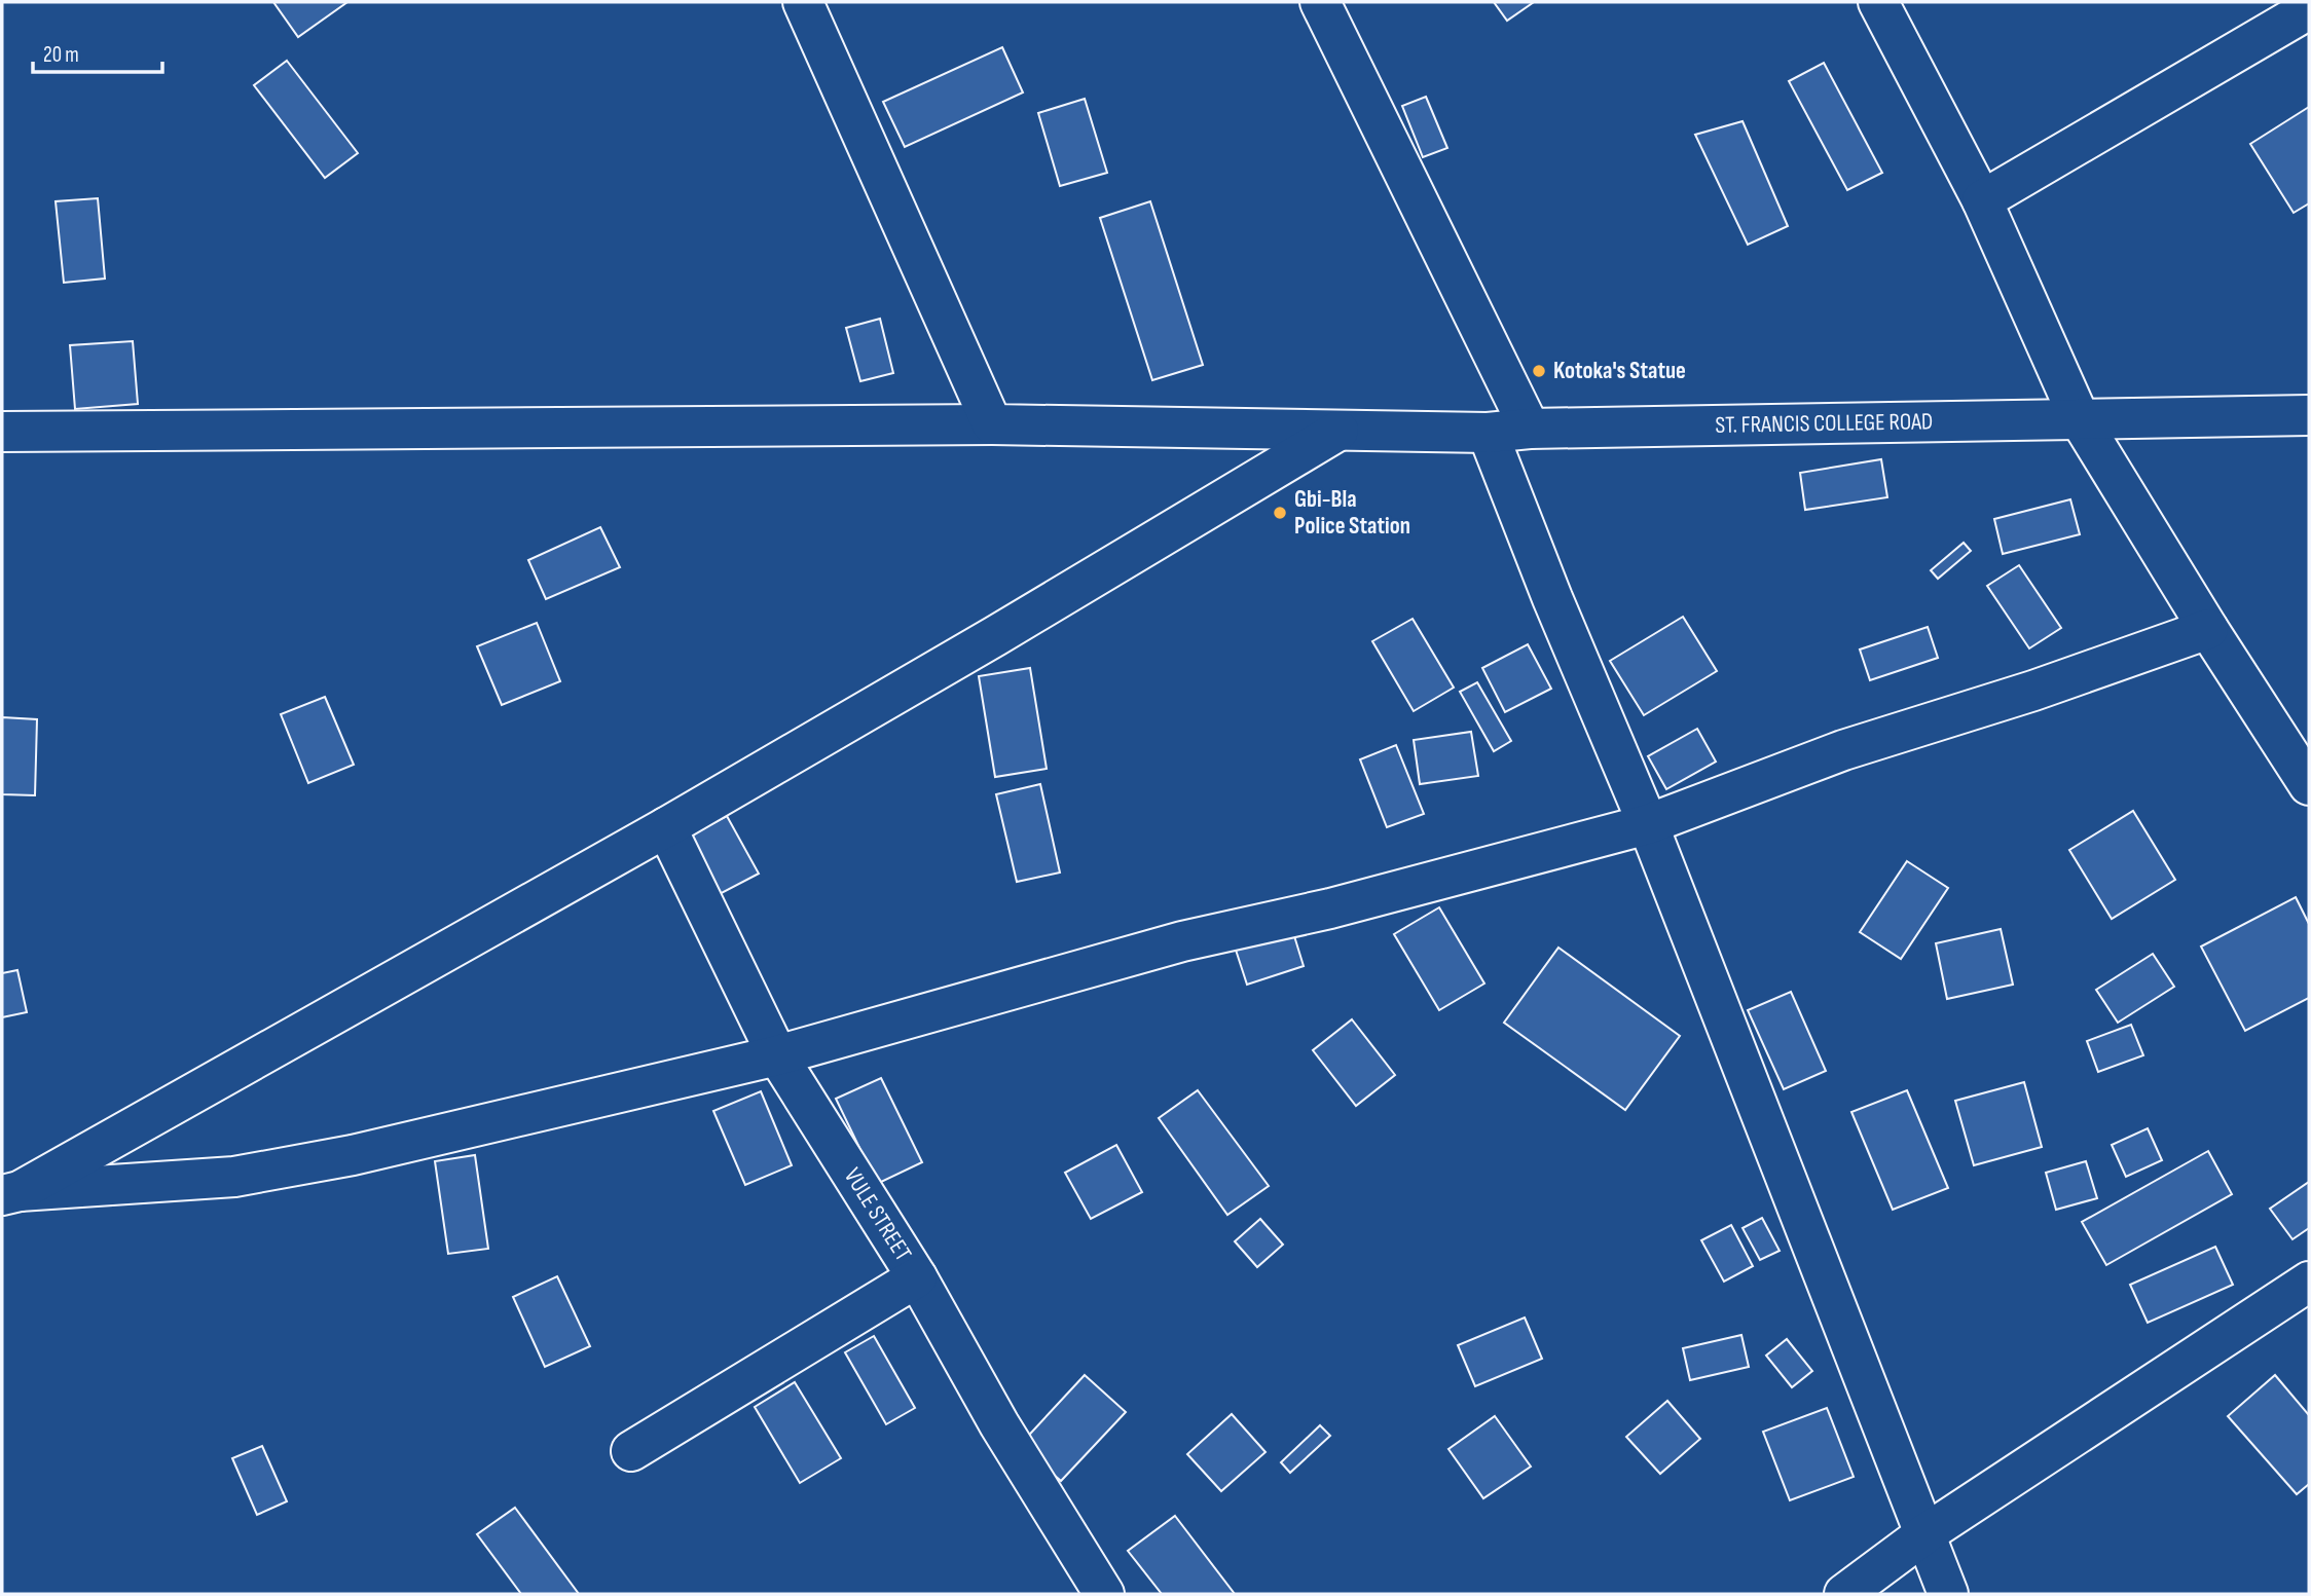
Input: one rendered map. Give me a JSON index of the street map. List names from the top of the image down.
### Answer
{
  "streets": {
    "street": ["ST. FRANCIS COLLEGE ROAD", "VULE STREET"]
  },
  "places": ["Kotoka's Statue", "Gbi-Bla Police Station"],
  "scale_bar": "20 m"
}
